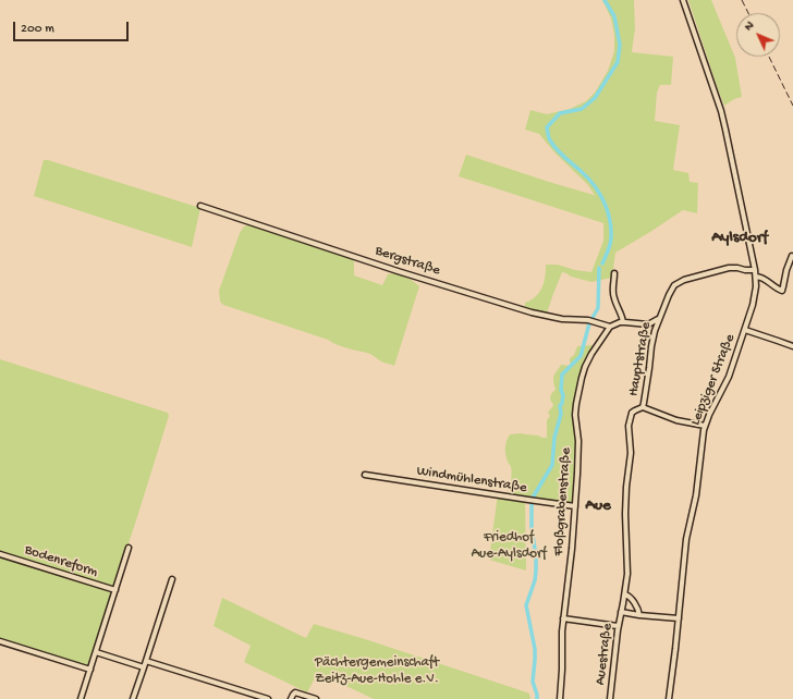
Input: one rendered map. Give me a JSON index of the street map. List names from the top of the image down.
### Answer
{
  "streets": {
    "street": [
      "Bergstraße",
      "Hauptstraße",
      "Leipziger Straße",
      "Windmühlenstraße",
      "Floßgrabenstraße",
      "Bodenreform",
      "Auestraße"
    ]
  },
  "crossings": [
    ["Bergstraße", "Floßgrabenstraße"],
    ["Hauptstraße", "Leipziger Straße"],
    ["Hauptstraße", "Auestraße"],
    ["Windmühlenstraße", "Floßgrabenstraße"]
  ],
  "districts": ["Aylsdorf", "Aue"],
  "parks": ["Friedhof Aue-Aylsdorf", "Pächtergemeinschaft Zeitz-Aue-Hohle e.V."],
  "scale_bar": "200 m",
  "north": "top left"
}
